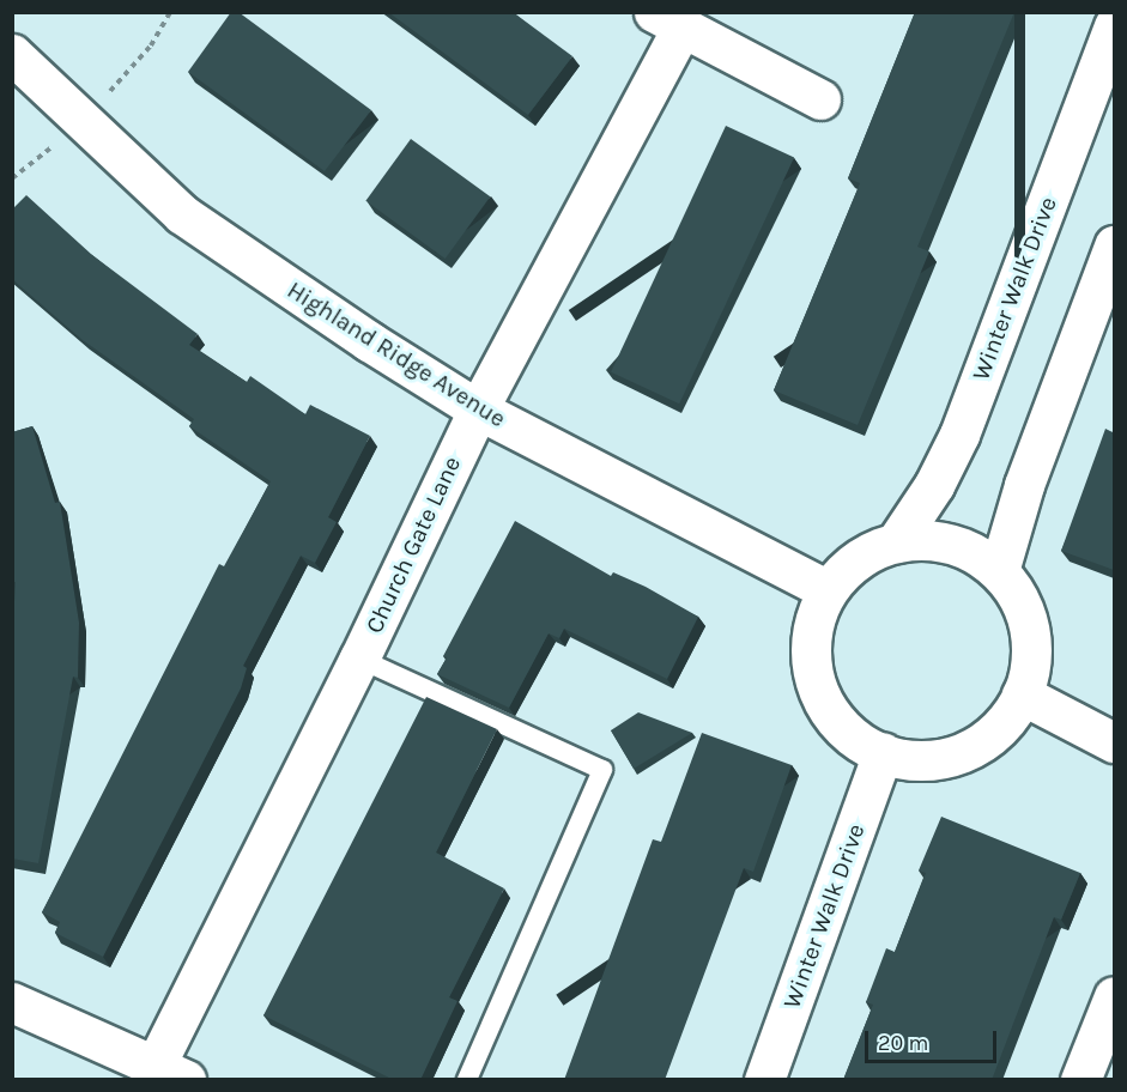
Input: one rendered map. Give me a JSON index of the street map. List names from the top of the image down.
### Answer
{
  "streets": {
    "street": ["Winter Walk Drive", "Highland Ridge Avenue", "Church Gate Lane"]
  },
  "crossings": [
    ["Winter Walk Drive", "Highland Ridge Avenue"],
    ["Highland Ridge Avenue", "Church Gate Lane"]
  ],
  "scale_bar": "20 m"
}
